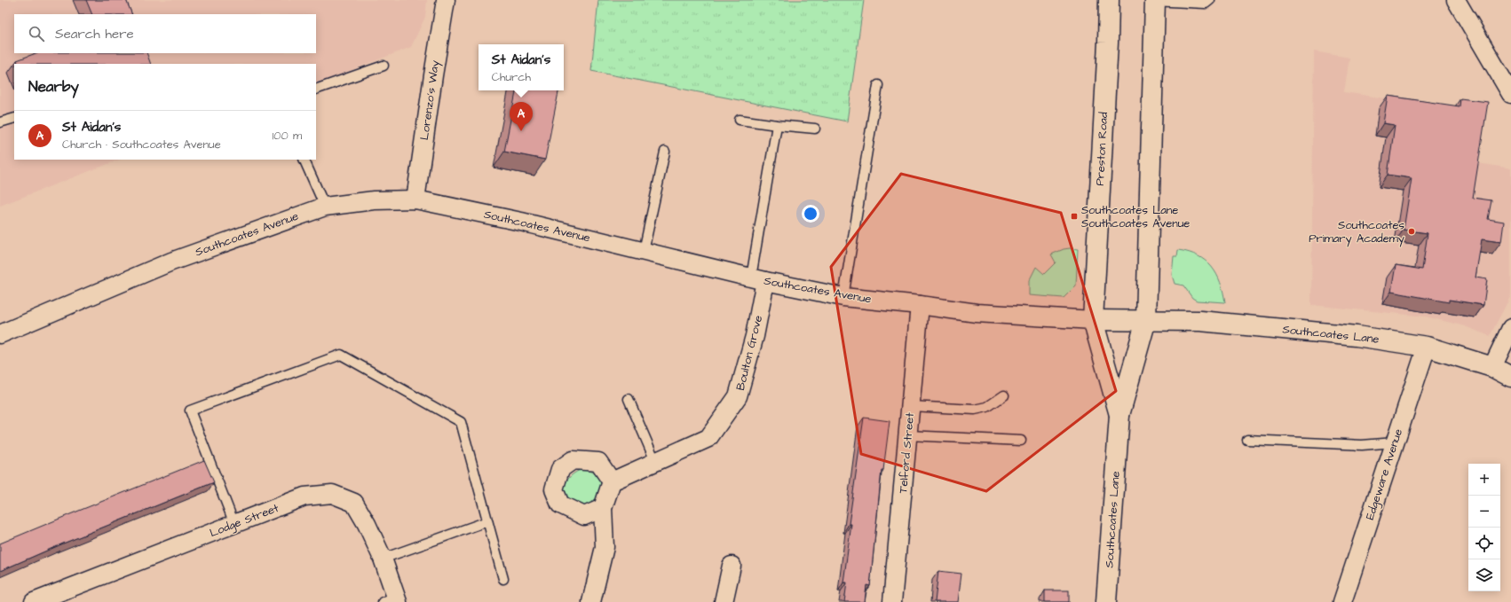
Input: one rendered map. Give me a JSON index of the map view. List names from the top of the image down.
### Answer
{
  "streets": {
    "street": [
      "Lorenzo's Way",
      "Preston Road",
      "Southcoates Avenue",
      "Southcoates Lane",
      "Boulton Grove",
      "Telford Street",
      "Edgeware Avenue",
      "Lodge Street"
    ]
  },
  "crossings": [
    ["Lorenzo's Way", "Southcoates Avenue"],
    ["Preston Road", "Southcoates Avenue"],
    ["Preston Road", "Southcoates Lane"],
    ["Southcoates Avenue", "Southcoates Lane"],
    ["Southcoates Avenue", "Boulton Grove"],
    ["Southcoates Avenue", "Telford Street"],
    ["Southcoates Lane", "Edgeware Avenue"]
  ],
  "places": {
    "transit": ["Southcoates Lane Southcoates Avenue"],
    "other": ["Southcoates Primary Academy"]
  },
  "page": {
    "search": "Search here",
    "popup": ["St Aidan's", "Church"],
    "heading": "Nearby",
    "pins": "A",
    "list": [
      {
        "mark": "A",
        "name": "St Aidan's",
        "note": "Church · Southcoates Avenue",
        "value": "100 m"
      }
    ],
    "map_buttons": ["+", "−"]
  }
}
